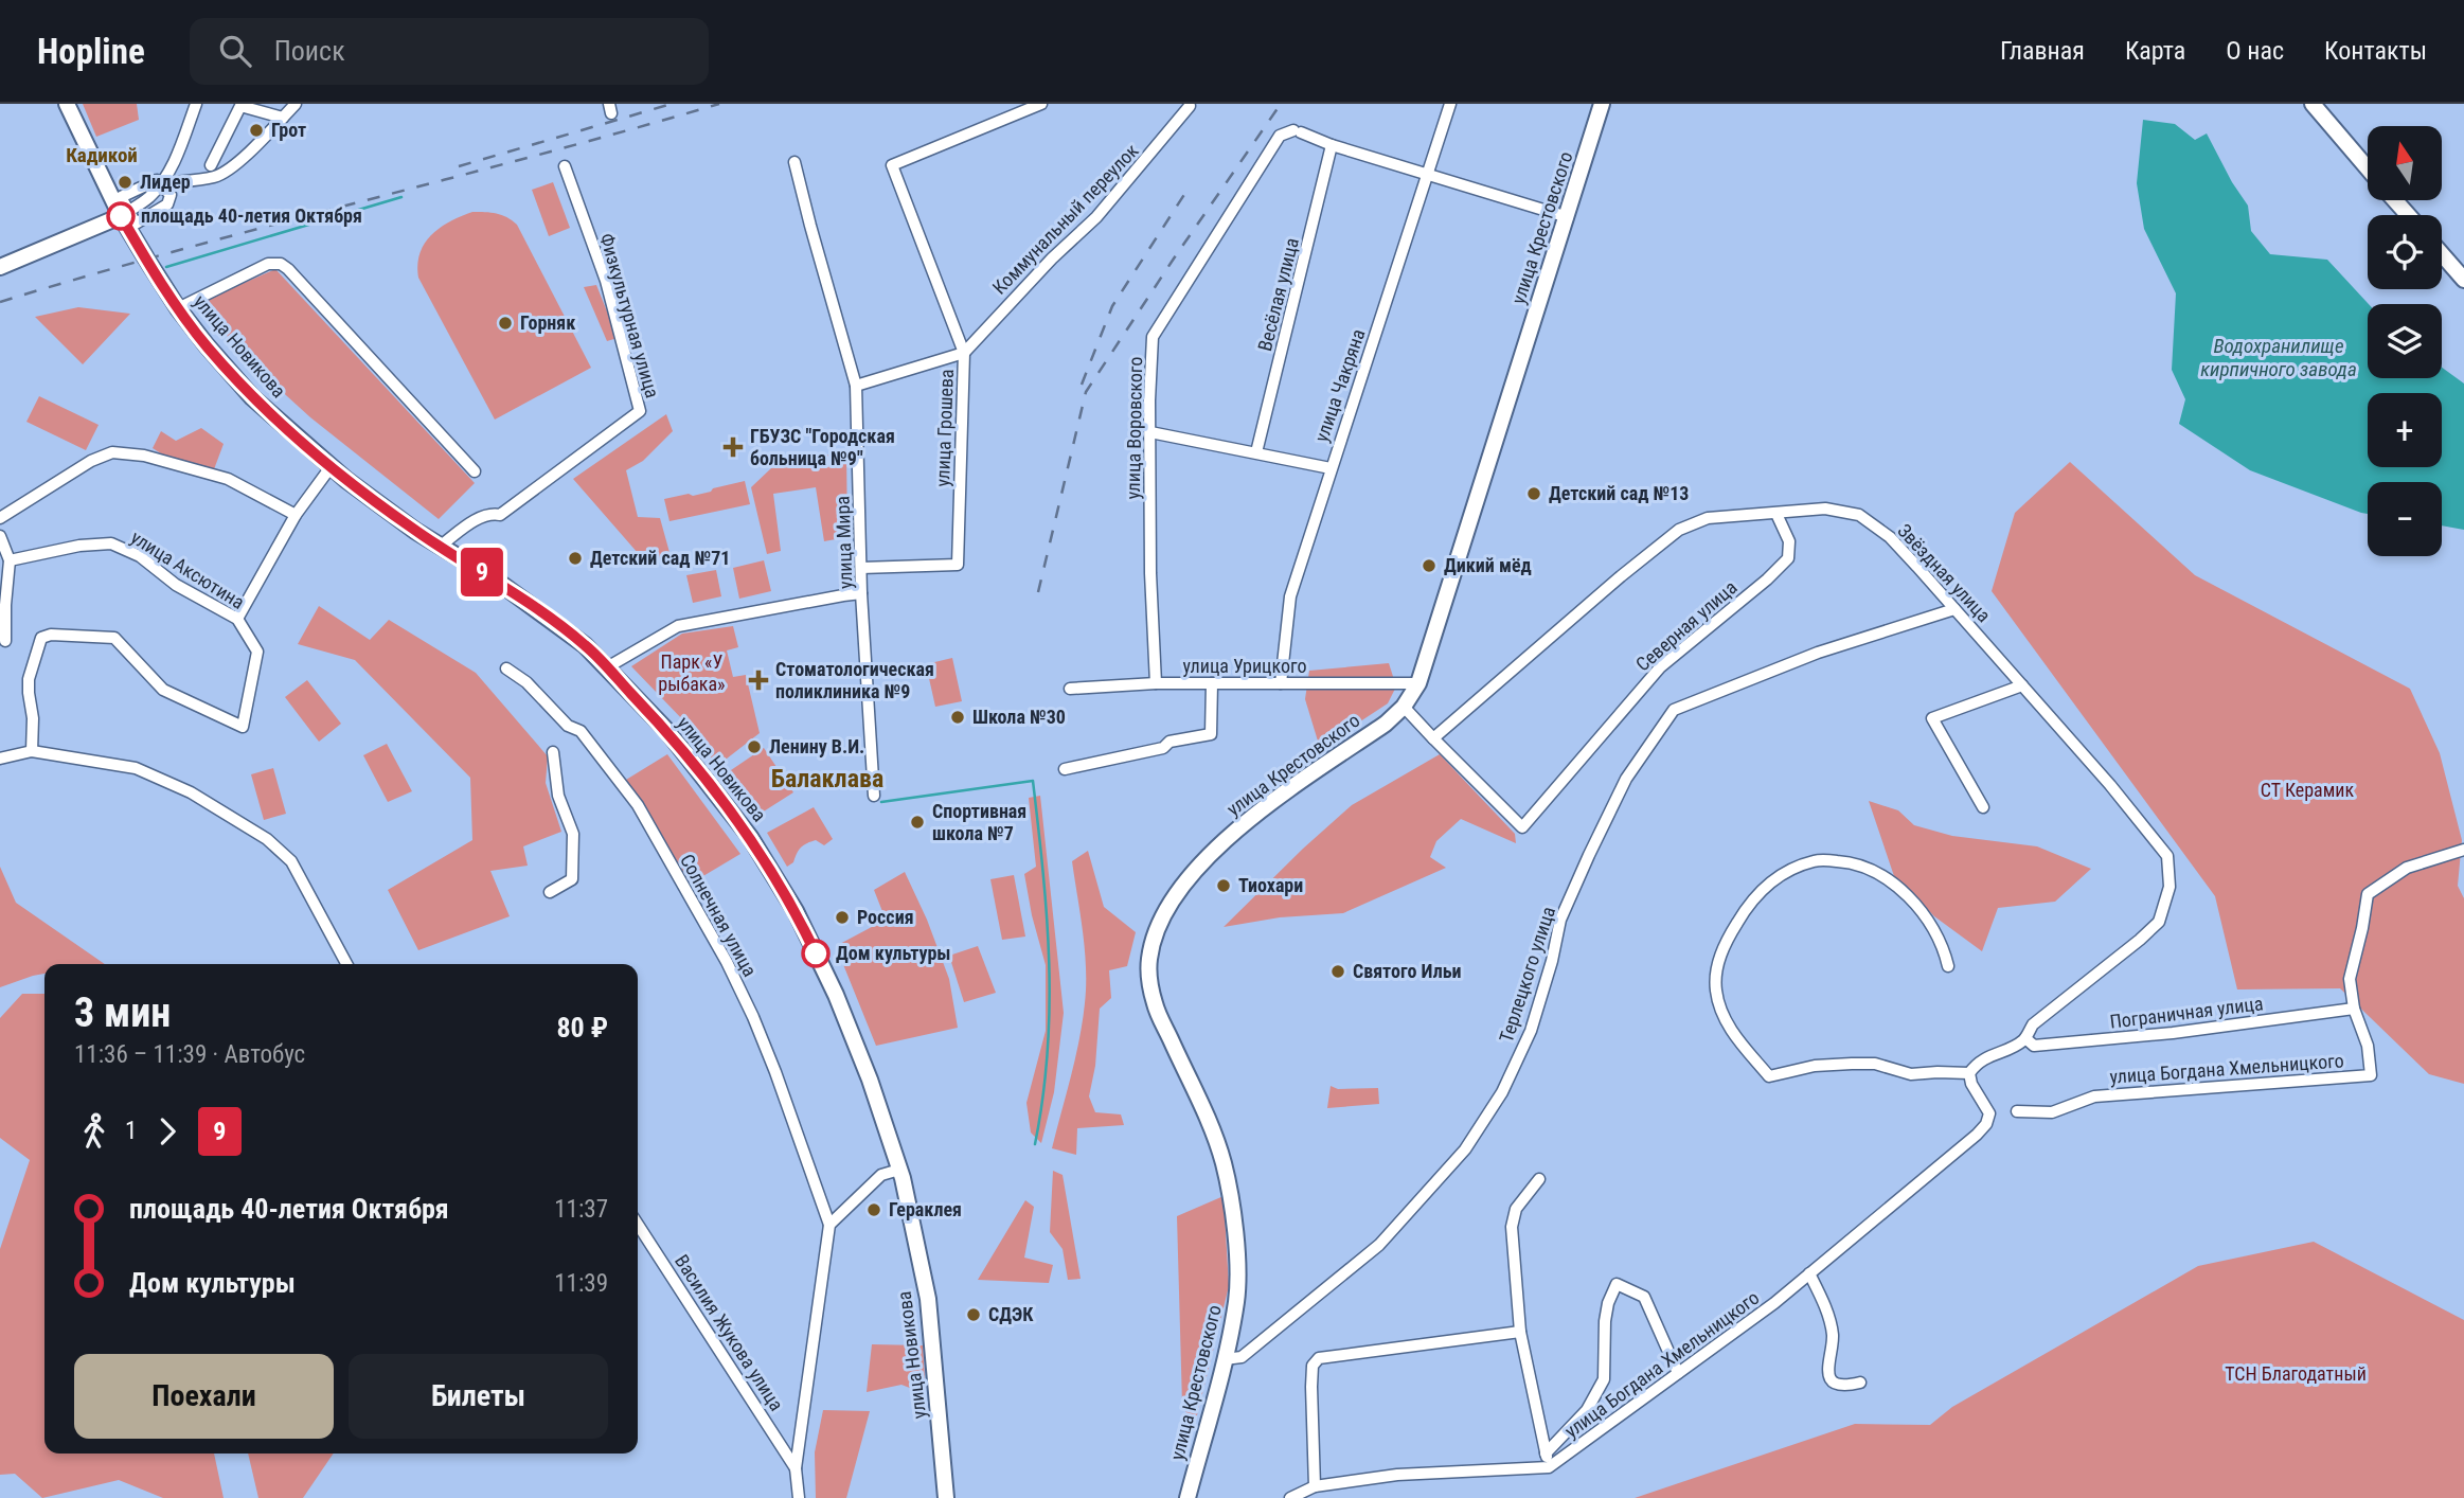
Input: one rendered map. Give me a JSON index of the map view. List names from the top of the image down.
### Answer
{
  "streets": {
    "main road": ["улица Крестовского", "улица Новикова"],
    "street": [
      "Коммунальный переулок",
      "Весёлая улица",
      "Физкультурная улица",
      "улица Чакряна",
      "улица Грошева",
      "улица Воровского",
      "улица Мира",
      "улица Аксютина",
      "Звёздная улица",
      "Северная улица",
      "улица Урицкого",
      "Солнечная улица",
      "Терлецкого улица",
      "Пограничная улица",
      "улица Богдана Хмельницкого",
      "Василия Жукова улица"
    ]
  },
  "crossings": [
    ["Коммунальный переулок", "улица Грошева"],
    ["улица Крестовского", "улица Урицкого"],
    ["улица Крестовского", "Терлецкого улица"],
    ["Весёлая улица", "улица Воровского"],
    ["Физкультурная улица", "улица Новикова"],
    ["улица Чакряна", "улица Урицкого"],
    ["улица Грошева", "улица Мира"],
    ["улица Воровского", "улица Урицкого"],
    ["Звёздная улица", "Северная улица"],
    ["Звёздная улица", "Терлецкого улица"],
    ["Звёздная улица", "Пограничная улица"],
    ["Пограничная улица", "улица Богдана Хмельницкого"]
  ],
  "districts": ["Кадикой", "Балаклава"],
  "water": ["Водохранилище кирпичного завода"],
  "parks": ["Парк «У рыбака»", "СТ Керамик", "ТСН Благодатный"],
  "places": {
    "other": [
      "Грот",
      "Лидер",
      "площадь 40-летия Октября",
      "Горняк",
      "Детский сад №13",
      "Детский сад №71",
      "Дикий мёд",
      "Школа №30",
      "Ленину В.И.",
      "Спортивная школа №7",
      "Тиохари",
      "Россия",
      "Дом культуры",
      "Святого Ильи",
      "Гераклея",
      "СДЭК"
    ],
    "health": ["ГБУЗС \"Городская больница №9\"", "Стоматологическая поликлиника №9"]
  },
  "lines": ["bus line 9"],
  "north": "top",
  "page": {
    "header": "Hopline",
    "search": "Поиск",
    "nav": [
      "Главная",
      "Карта",
      "О нас",
      "Контакты"
    ],
    "on_map": "9",
    "map_buttons": ["+", "−"],
    "heading": ["3 мин", "11:36 – 11:39 · Автобус", "80 ₽"],
    "legs": ["1", "9"],
    "list": [
      {
        "name": "площадь 40-летия Октября",
        "value": "11:37"
      },
      {
        "name": "Дом культуры",
        "value": "11:39"
      }
    ],
    "buttons": ["Поехали", "Билеты"]
  }
}
